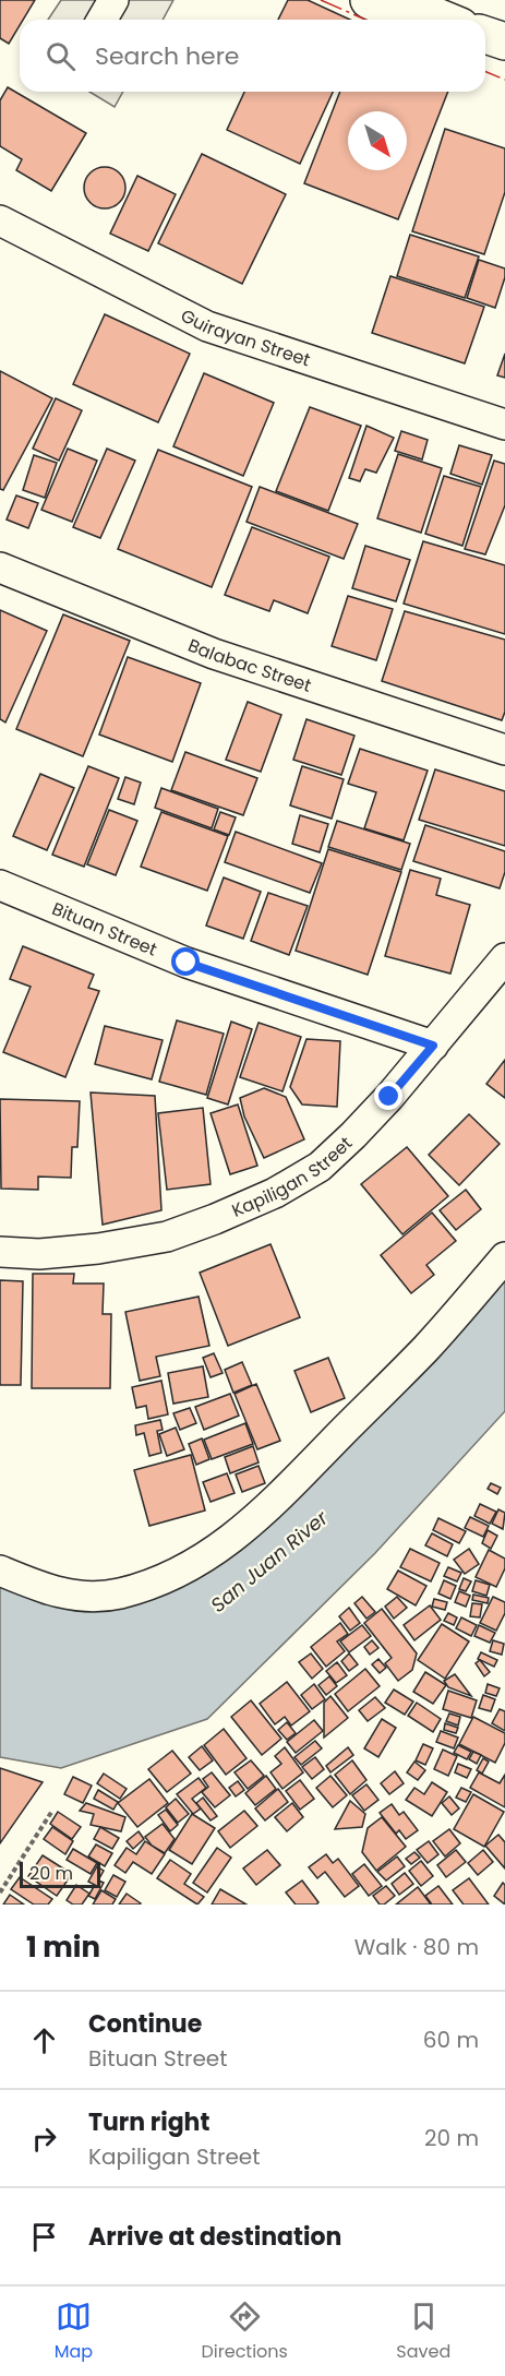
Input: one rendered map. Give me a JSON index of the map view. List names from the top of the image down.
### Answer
{
  "streets": {
    "street": [
      "Guirayan Street",
      "Balabac Street",
      "Bituan Street",
      "Kapiligan Street"
    ]
  },
  "crossings": [
    ["Bituan Street", "Kapiligan Street"]
  ],
  "water": ["San Juan River"],
  "scale_bar": "20 m",
  "north": "bottom right",
  "page": {
    "search": "Search here",
    "scale": "20 m",
    "heading": ["1 min", "Walk · 80 m"],
    "list": [
      ["Continue", "Bituan Street", "60 m"],
      ["Turn right", "Kapiligan Street", "20 m"],
      "Arrive at destination"
    ],
    "nav": ["Map", "Directions", "Saved"]
  }
}
